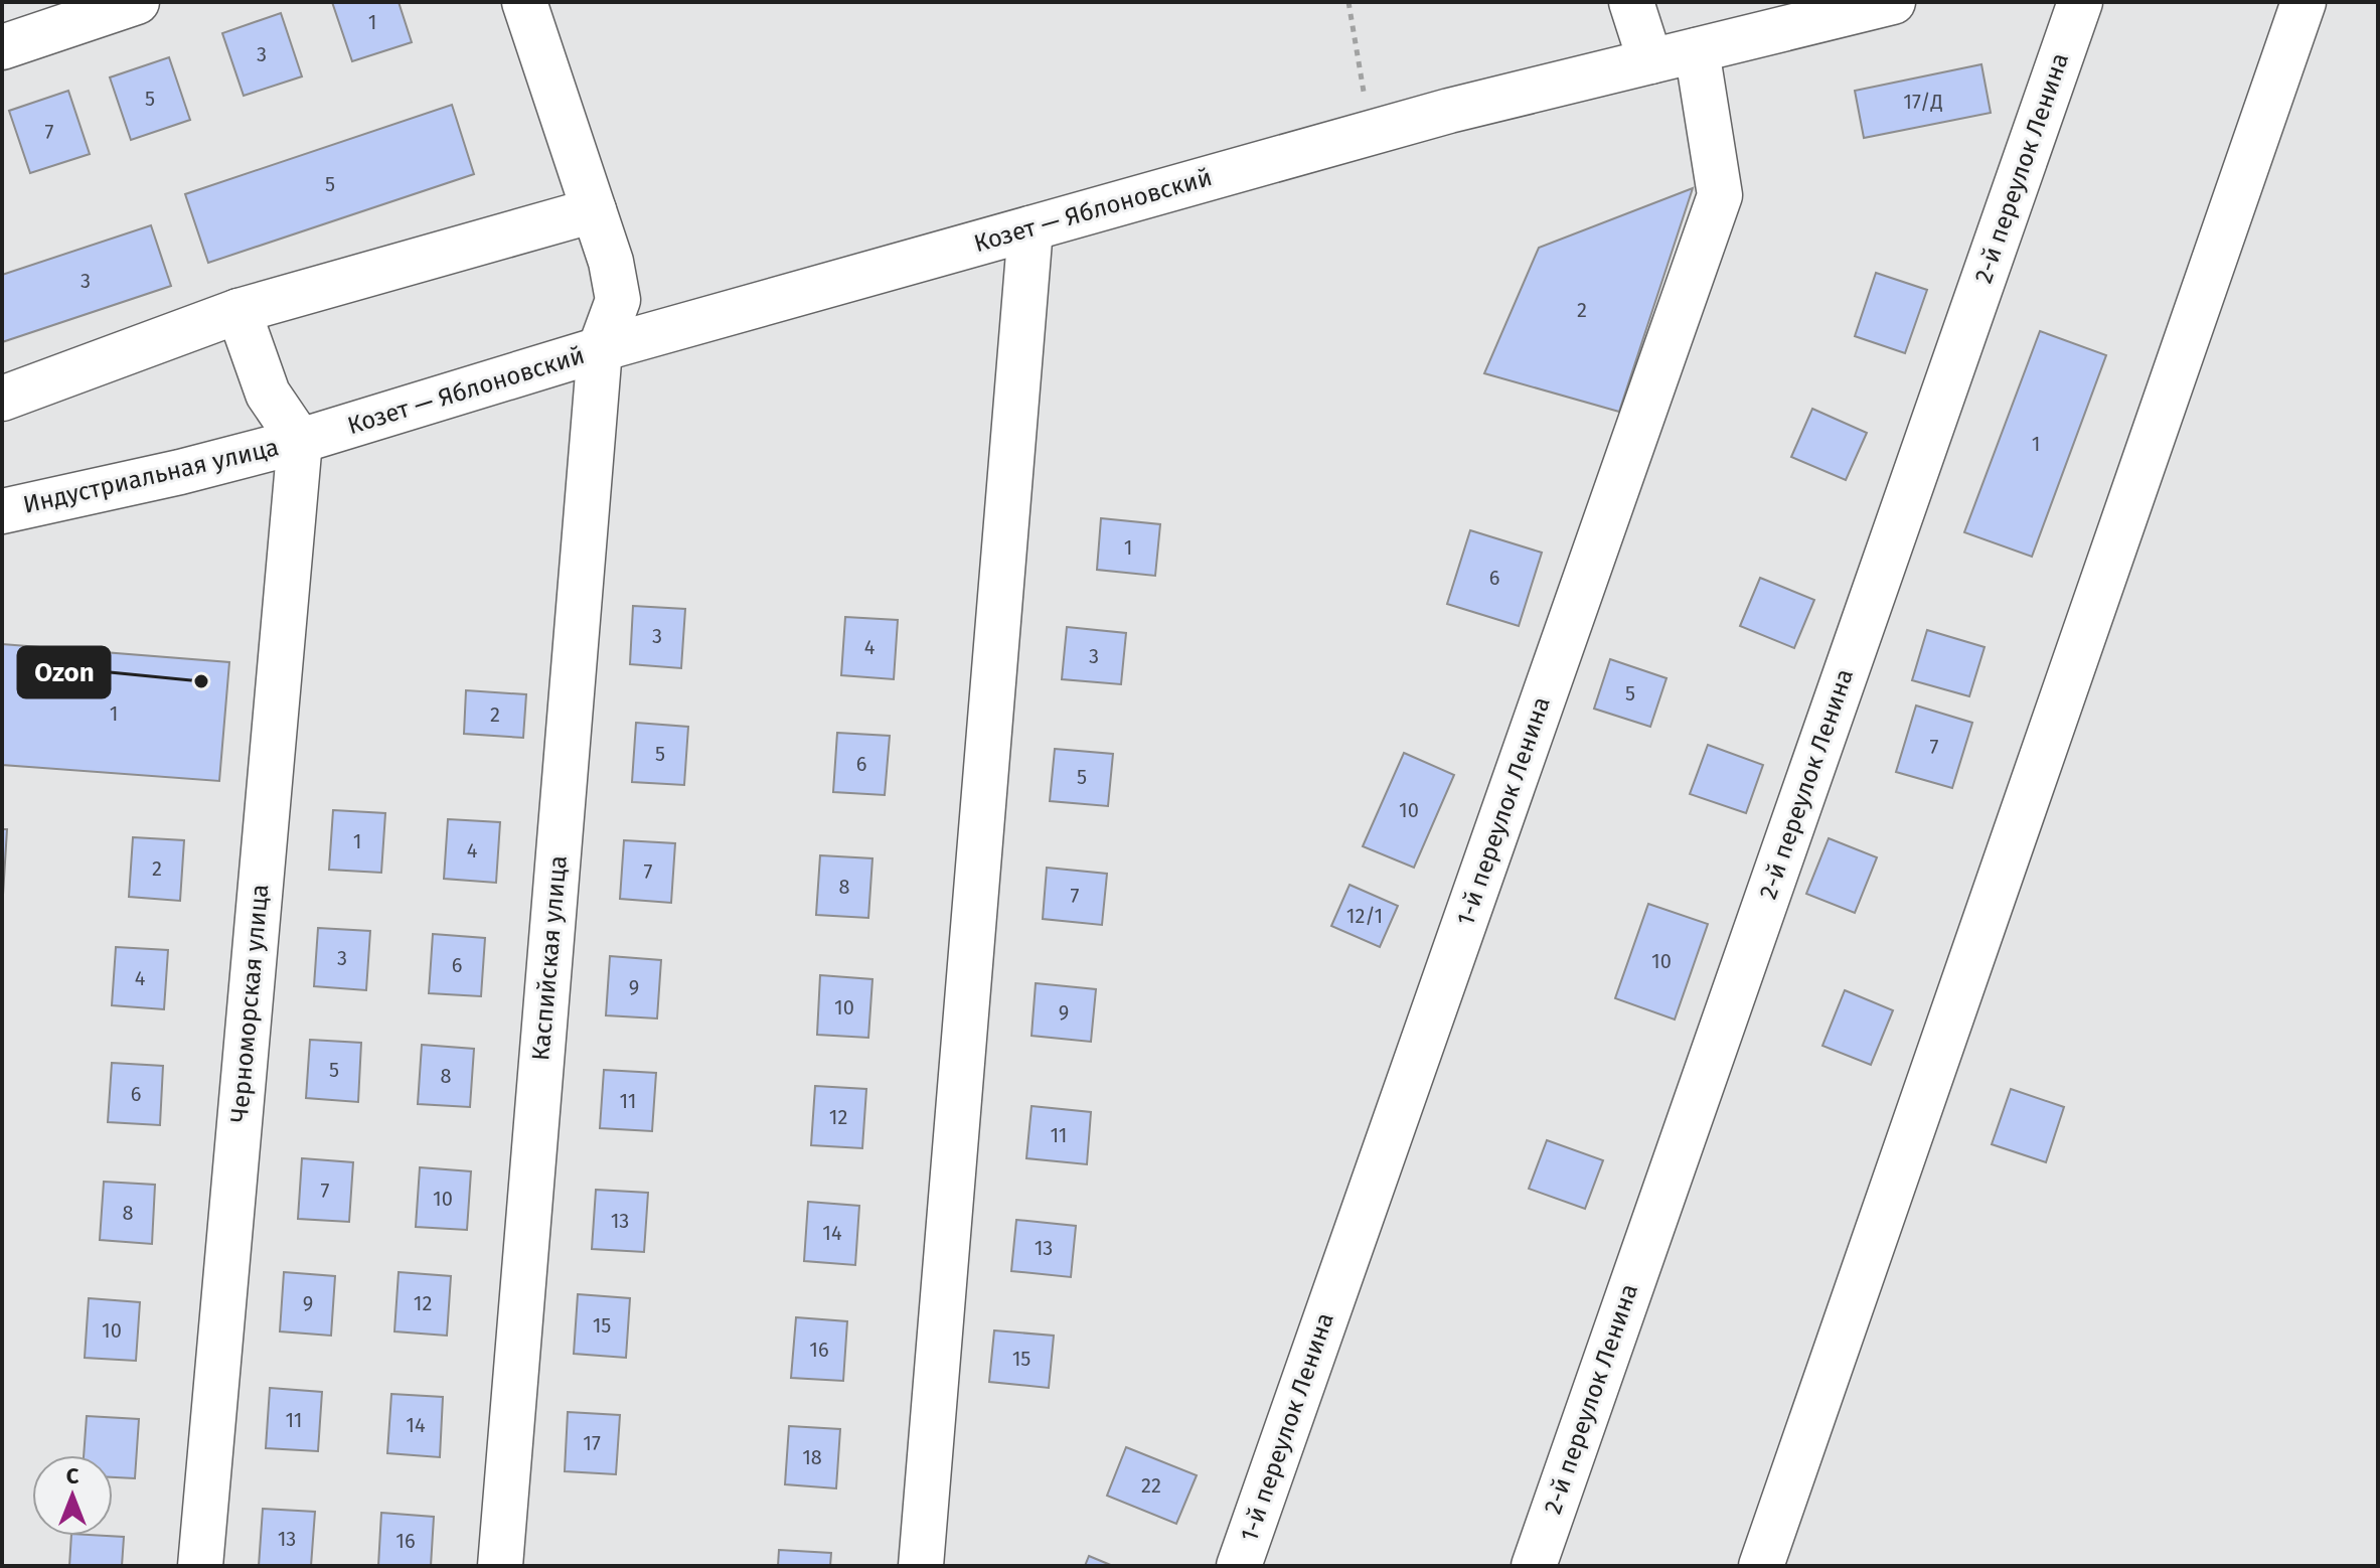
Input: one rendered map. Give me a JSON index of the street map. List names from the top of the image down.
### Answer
{
  "streets": {
    "street": [
      "2-й переулок Ленина",
      "Козет — Яблоновский",
      "Индустриальная улица",
      "1-й переулок Ленина",
      "Каспийская улица",
      "Черноморская улица"
    ]
  },
  "crossings": [
    ["Козет — Яблоновский", "Индустриальная улица"],
    ["Козет — Яблоновский", "1-й переулок Ленина"],
    ["Козет — Яблоновский", "Каспийская улица"],
    ["Козет — Яблоновский", "Черноморская улица"],
    ["Индустриальная улица", "Черноморская улица"]
  ],
  "places": ["Ozon"],
  "house_numbers": [
    "1",
    "3",
    "5",
    "17/Д",
    "7",
    "5",
    "3",
    "2",
    "1",
    "1",
    "6",
    "3",
    "4",
    "3",
    "5",
    "1",
    "2",
    "7",
    "5",
    "6",
    "5",
    "10",
    "1",
    "4",
    "2",
    "7",
    "8",
    "7",
    "12/1",
    "3",
    "10",
    "6",
    "4",
    "9",
    "10",
    "9",
    "5",
    "8",
    "6",
    "11",
    "12",
    "11",
    "7",
    "10",
    "8",
    "13",
    "14",
    "13",
    "9",
    "12",
    "15",
    "10",
    "16",
    "15",
    "11",
    "14",
    "17",
    "18",
    "22",
    "13",
    "16"
  ],
  "north": "top"
}
